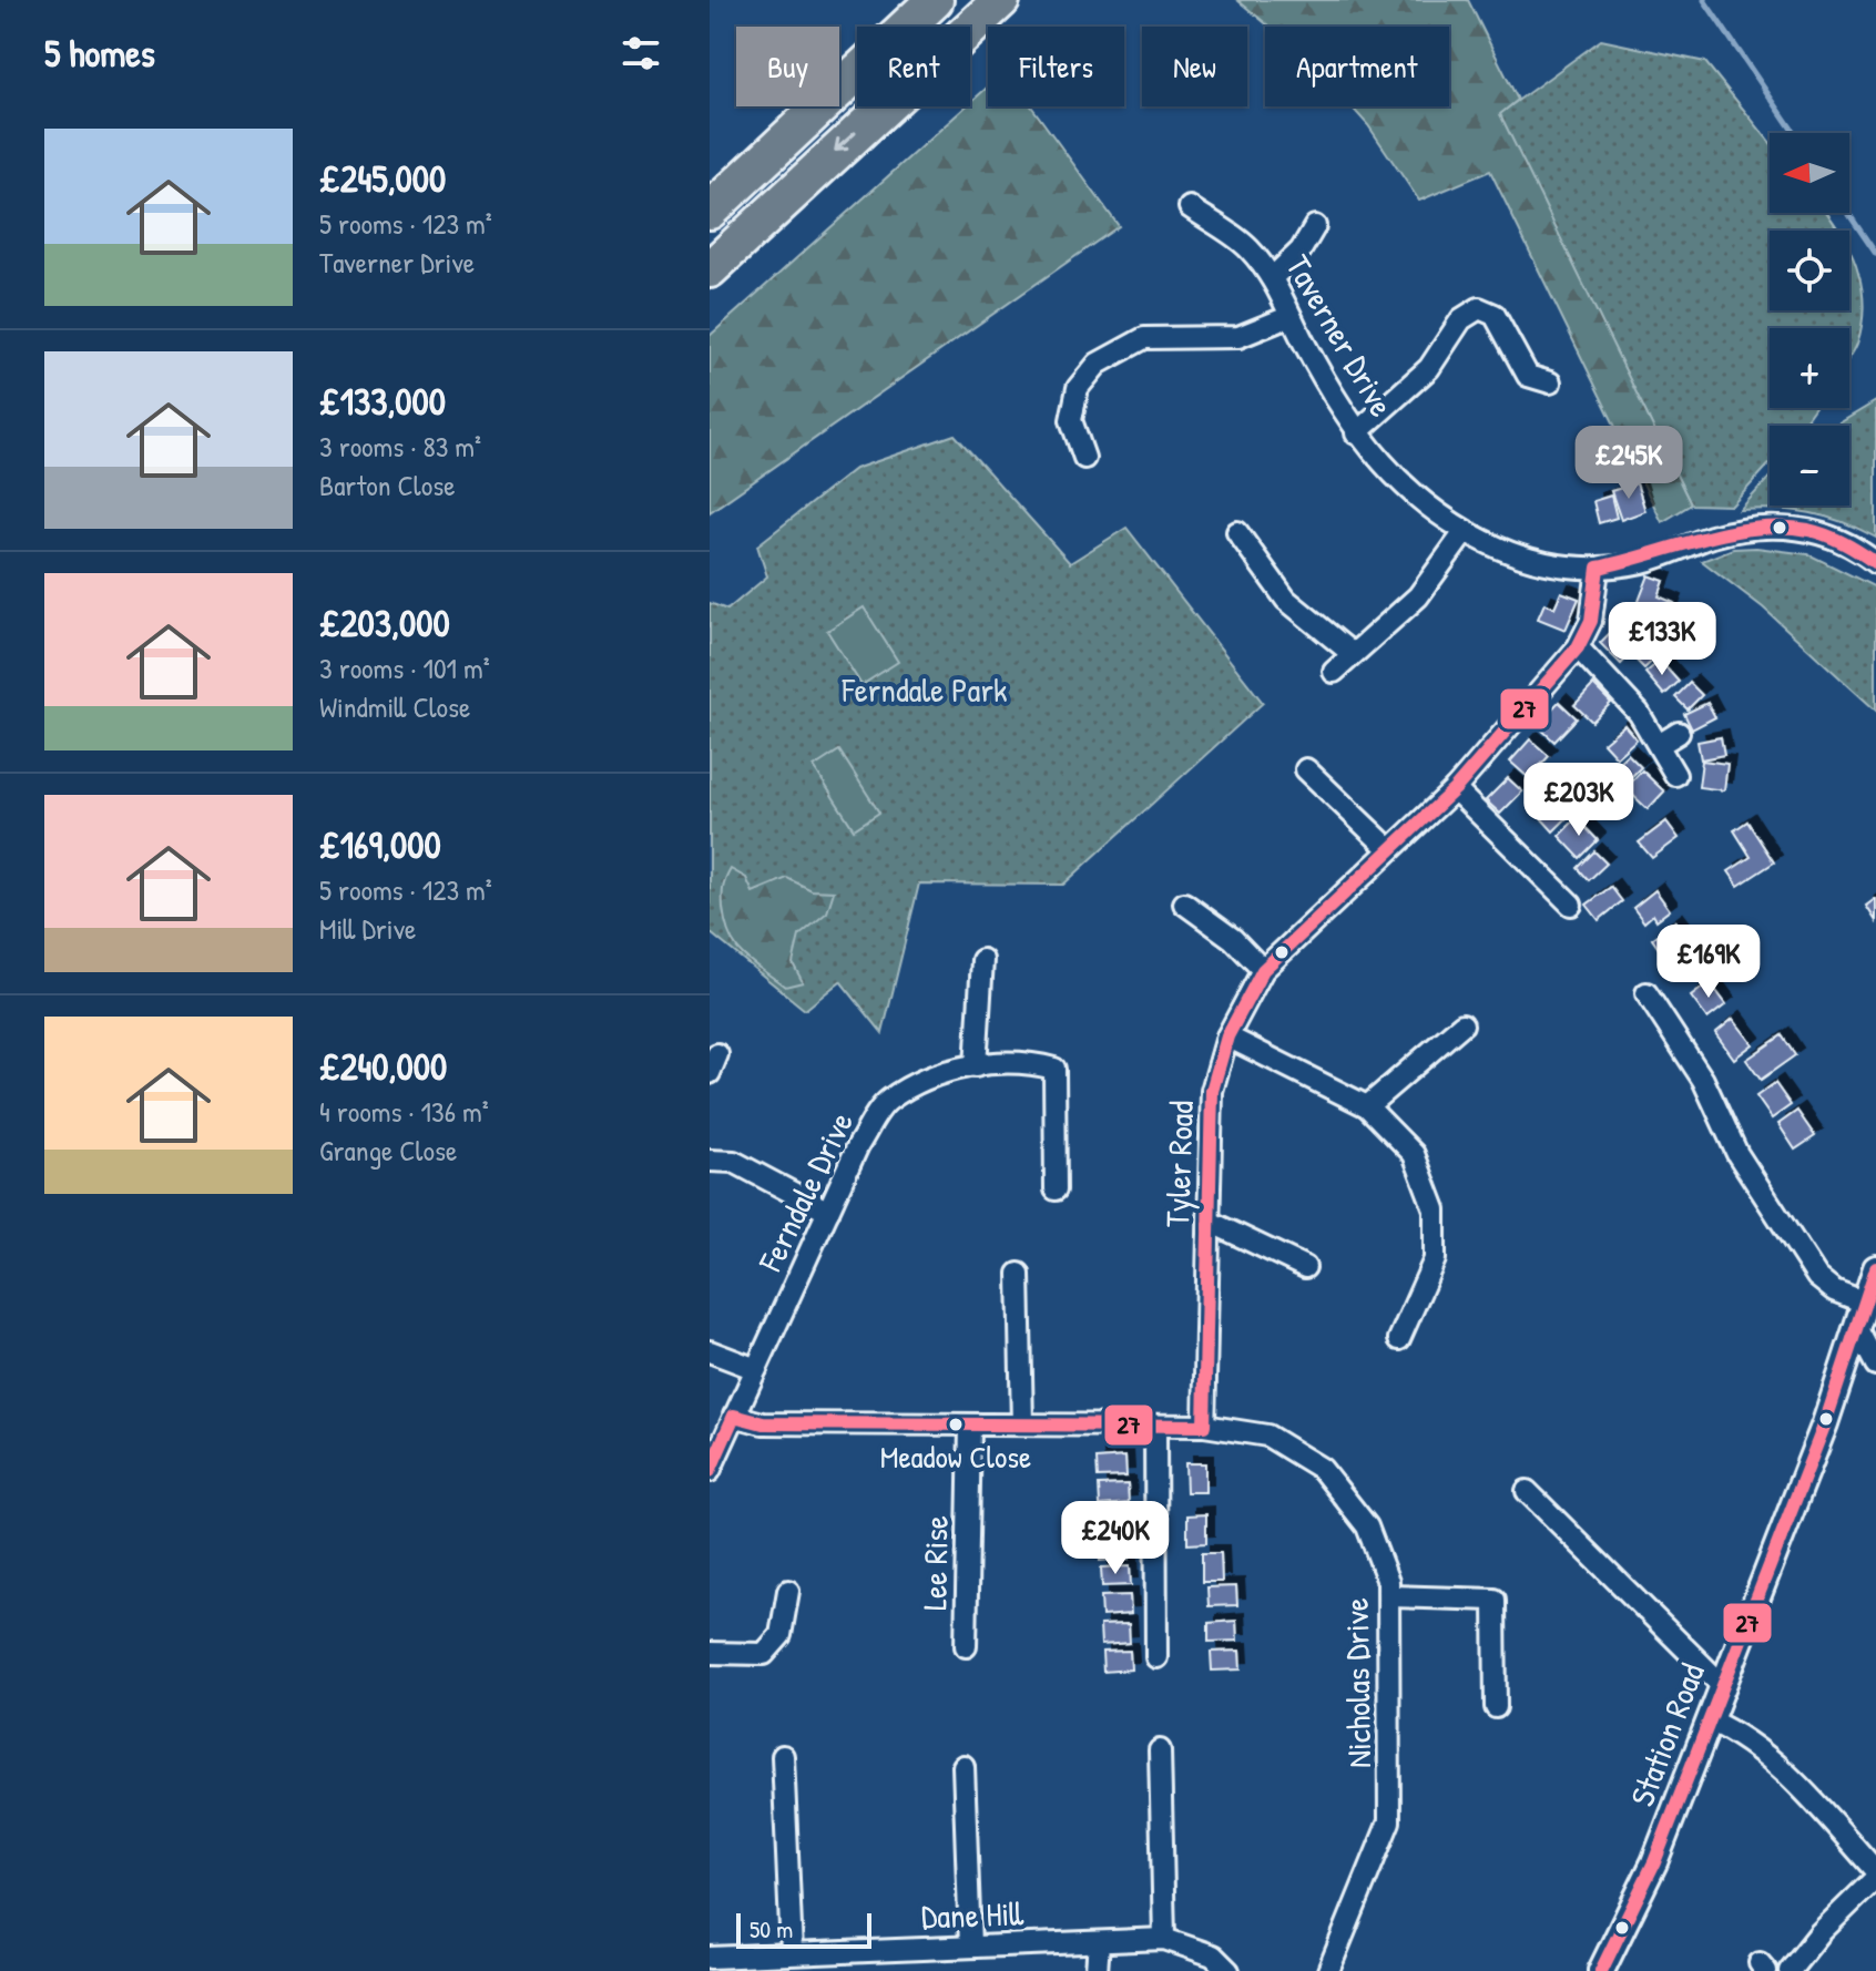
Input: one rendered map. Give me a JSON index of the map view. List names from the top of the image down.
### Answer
{
  "streets": {
    "street": [
      "Taverner Drive",
      "Tyler Road",
      "Ferndale Drive",
      "Lee Rise",
      "Nicholas Drive",
      "Station Road",
      "Dane Hill"
    ]
  },
  "crossings": [
    ["Taverner Drive", "Tyler Road"],
    ["Tyler Road", "Nicholas Drive"],
    ["Ferndale Drive", "Nicholas Drive"],
    ["Lee Rise", "Nicholas Drive"]
  ],
  "parks": ["Ferndale Park"],
  "places": ["Meadow Close"],
  "lines": ["transit line 27"],
  "scale_bar": "50 m",
  "north": "left",
  "page": {
    "heading": "5 homes",
    "chip": [
      "Buy",
      "Rent",
      "Filters",
      "New",
      "Apartment"
    ],
    "list": [
      {
        "name": "£245,000",
        "note": "5 rooms · 123 m² · Taverner Drive"
      },
      {
        "name": "£133,000",
        "note": "3 rooms · 83 m² · Barton Close"
      },
      {
        "name": "£203,000",
        "note": "3 rooms · 101 m² · Windmill Close"
      },
      {
        "name": "£169,000",
        "note": "5 rooms · 123 m² · Mill Drive"
      },
      {
        "name": "£240,000",
        "note": "4 rooms · 136 m² · Grange Close"
      }
    ],
    "map_buttons": ["+", "−"],
    "price": [
      "£245K",
      "£133K",
      "£203K",
      "£169K",
      "£240K"
    ],
    "scale": "50 m"
  }
}
